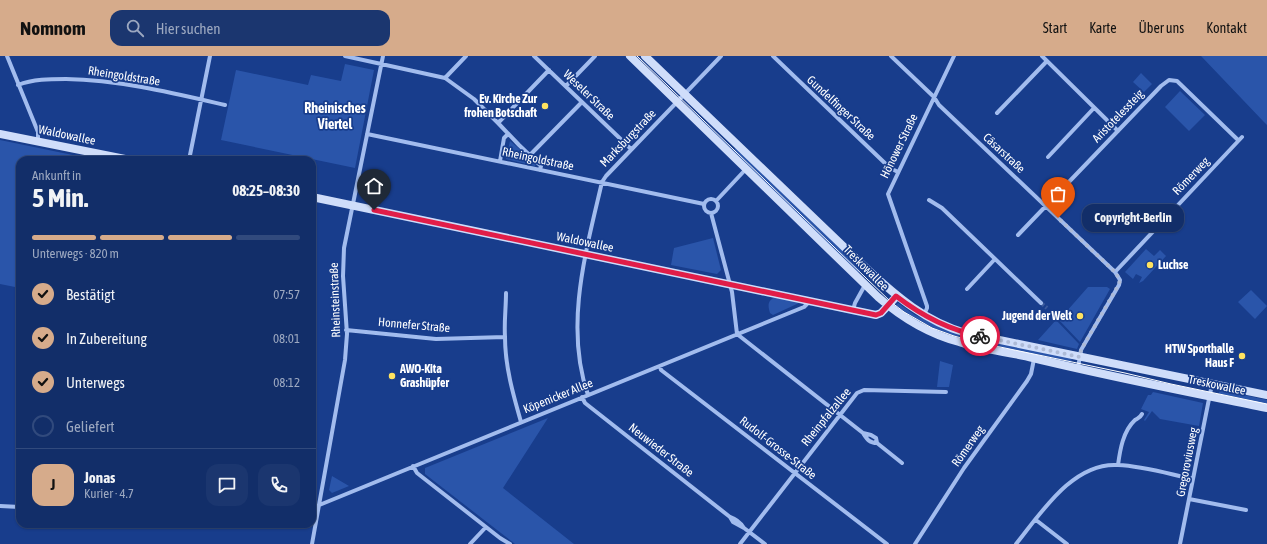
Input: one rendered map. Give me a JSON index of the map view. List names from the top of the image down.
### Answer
{
  "streets": {
    "main road": ["Waldowallee", "Treskowallee"],
    "street": [
      "Rheingoldstraße",
      "Weseler Straße",
      "Gundelfinger Straße",
      "Aristotelessteig",
      "Marksburgstraße",
      "Hönower Straße",
      "Cäsarstraße",
      "Römerweg",
      "Rheinsteinstraße",
      "Honnefer Straße",
      "Köpenicker Allee",
      "Rheinpfalzallee",
      "Rudolf-Grosse-Straße",
      "Neuwieder Straße",
      "Gregoroviusweg"
    ]
  },
  "crossings": [
    ["Rheingoldstraße", "Marksburgstraße"],
    ["Rheingoldstraße", "Rheinsteinstraße"],
    ["Weseler Straße", "Marksburgstraße"],
    ["Gundelfinger Straße", "Hönower Straße"],
    ["Aristotelessteig", "Cäsarstraße"],
    ["Aristotelessteig", "Römerweg"],
    ["Waldowallee", "Marksburgstraße"],
    ["Waldowallee", "Treskowallee"],
    ["Waldowallee", "Rheinsteinstraße"],
    ["Waldowallee", "Köpenicker Allee"],
    ["Marksburgstraße", "Treskowallee"],
    ["Marksburgstraße", "Köpenicker Allee"],
    ["Hönower Straße", "Cäsarstraße"],
    ["Hönower Straße", "Treskowallee"],
    ["Cäsarstraße", "Römerweg"],
    ["Römerweg", "Treskowallee"],
    ["Treskowallee", "Gregoroviusweg"],
    ["Rheinsteinstraße", "Honnefer Straße"],
    ["Rheinsteinstraße", "Köpenicker Allee"],
    ["Köpenicker Allee", "Rudolf-Grosse-Straße"],
    ["Köpenicker Allee", "Neuwieder Straße"],
    ["Rheinpfalzallee", "Rudolf-Grosse-Straße"],
    ["Rheinpfalzallee", "Neuwieder Straße"]
  ],
  "districts": ["Rheinisches Viertel"],
  "places": [
    "Ev. Kirche Zur frohen Botschaft",
    "Copyright-Berlin",
    "Luchse",
    "Jugend der Welt",
    "HTW Sporthalle Haus F",
    "AWO-Kita Grashüpfer"
  ],
  "page": {
    "header": "Nomnom",
    "search": "Hier suchen",
    "nav": [
      "Start",
      "Karte",
      "Über uns",
      "Kontakt"
    ],
    "heading": ["5 Min.", "Ankunft in", "08:25–08:30"],
    "panel": ["Jonas", "Kurier · 4.7"],
    "bubble": "Copyright-Berlin",
    "bar": "Unterwegs · 820 m",
    "list": [
      ["Bestätigt", "07:57"],
      ["In Zubereitung", "08:01"],
      ["Unterwegs", "08:12"],
      "Geliefert"
    ],
    "round": "J"
  }
}
